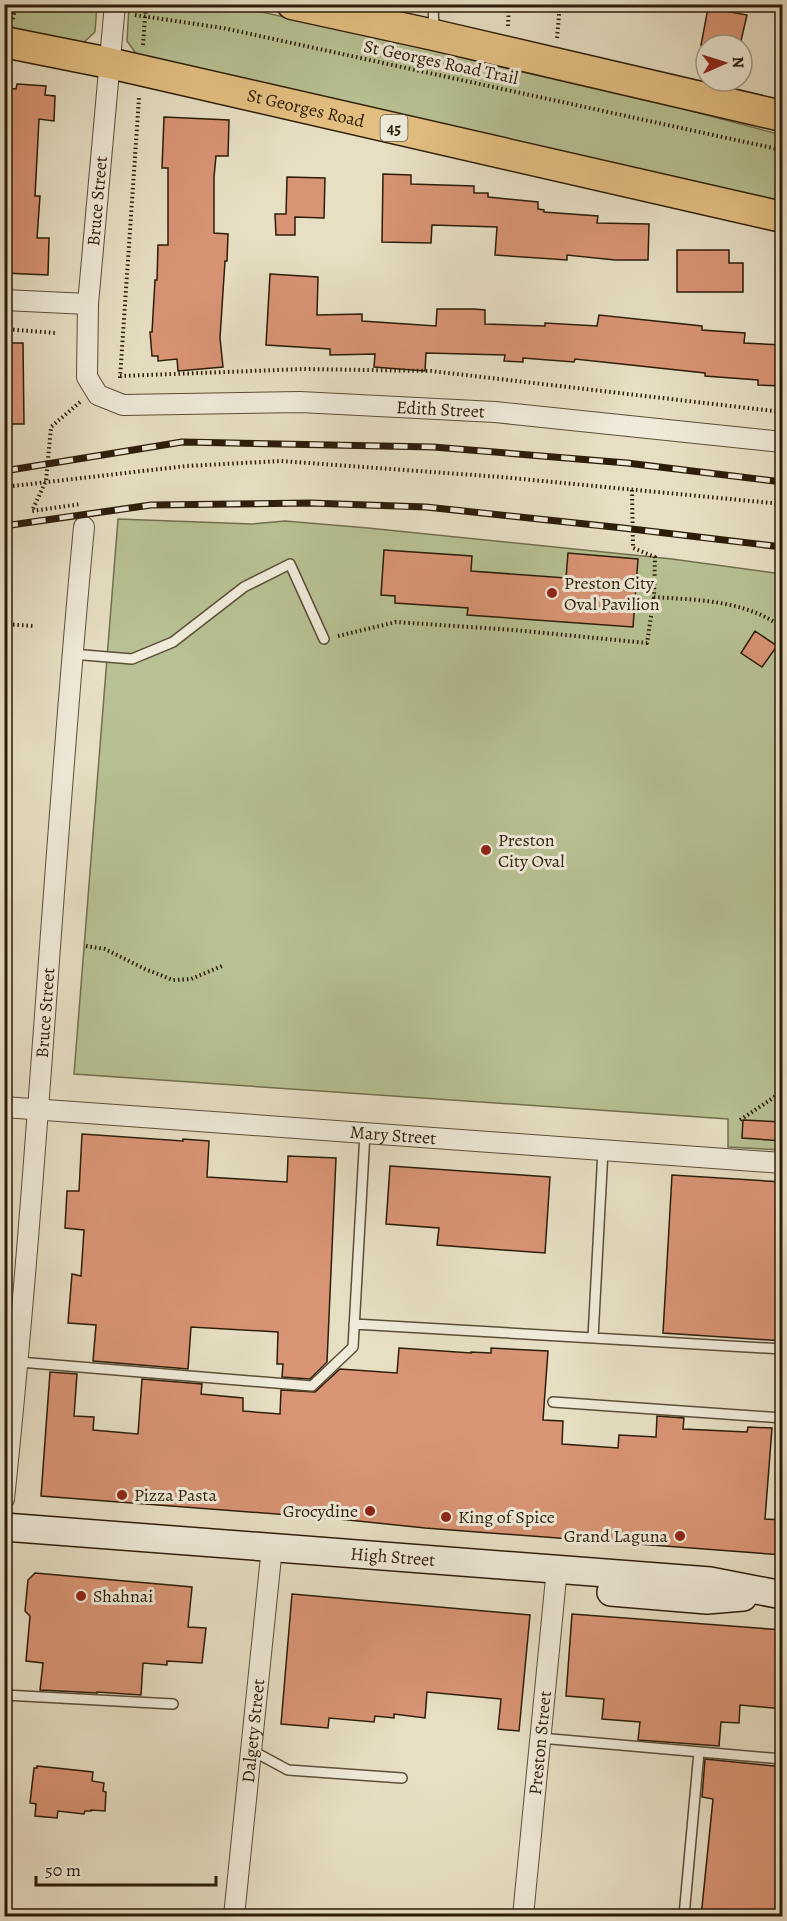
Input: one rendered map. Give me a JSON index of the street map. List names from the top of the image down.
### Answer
{
  "streets": {
    "main road": ["St Georges Road", "45", "High Street"],
    "street": [
      "Bruce Street",
      "Edith Street",
      "Mary Street",
      "Dalgety Street",
      "Preston Street"
    ],
    "path": ["St Georges Road Trail"]
  },
  "crossings": [
    ["St Georges Road Trail", "Bruce Street"],
    ["St Georges Road", "Bruce Street"],
    ["Bruce Street", "Edith Street"],
    ["Bruce Street", "Mary Street"],
    ["High Street", "Dalgety Street"],
    ["High Street", "Preston Street"]
  ],
  "places": [
    "Preston City Oval Pavilion",
    "Preston City Oval",
    "Pizza Pasta",
    "Grocydine",
    "King of Spice",
    "Grand Laguna",
    "Shahnai"
  ],
  "scale_bar": "50 m",
  "north": "right"
}
